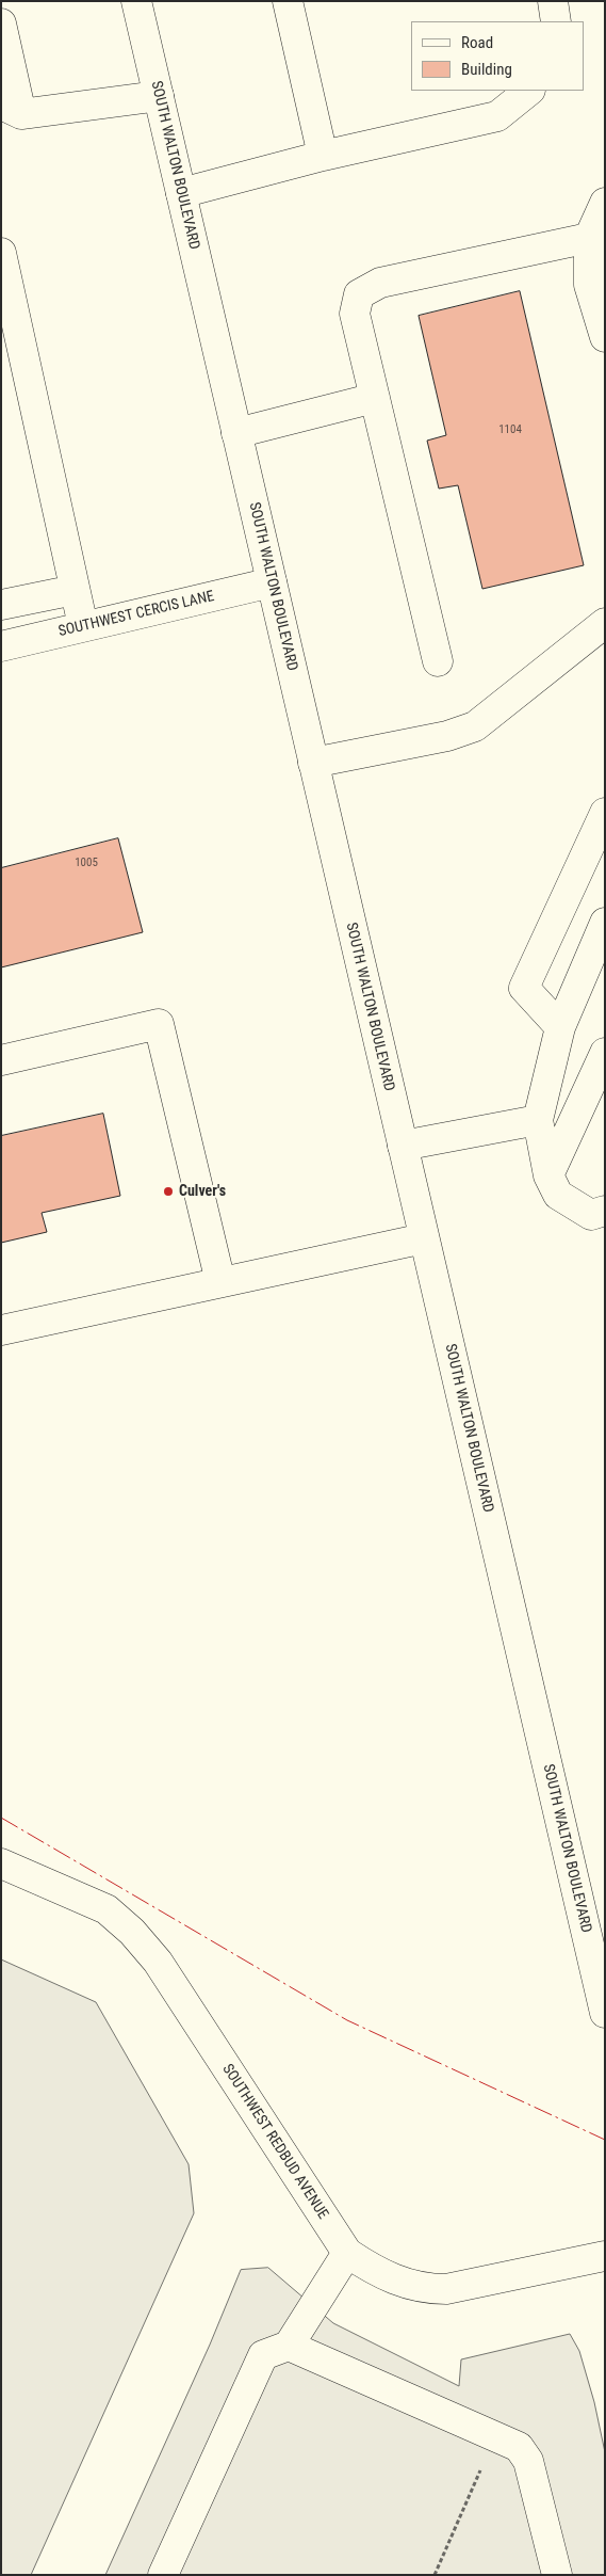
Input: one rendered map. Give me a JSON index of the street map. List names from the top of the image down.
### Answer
{
  "streets": {
    "main road": ["SOUTH WALTON BOULEVARD", "SOUTHWEST CERCIS LANE", "SOUTHWEST REDBUD AVENUE"]
  },
  "crossings": [
    ["SOUTH WALTON BOULEVARD", "SOUTHWEST CERCIS LANE"]
  ],
  "places": ["Culver's"],
  "house_numbers": ["1104", "1005"],
  "legend": ["Road", "Building"]
}
